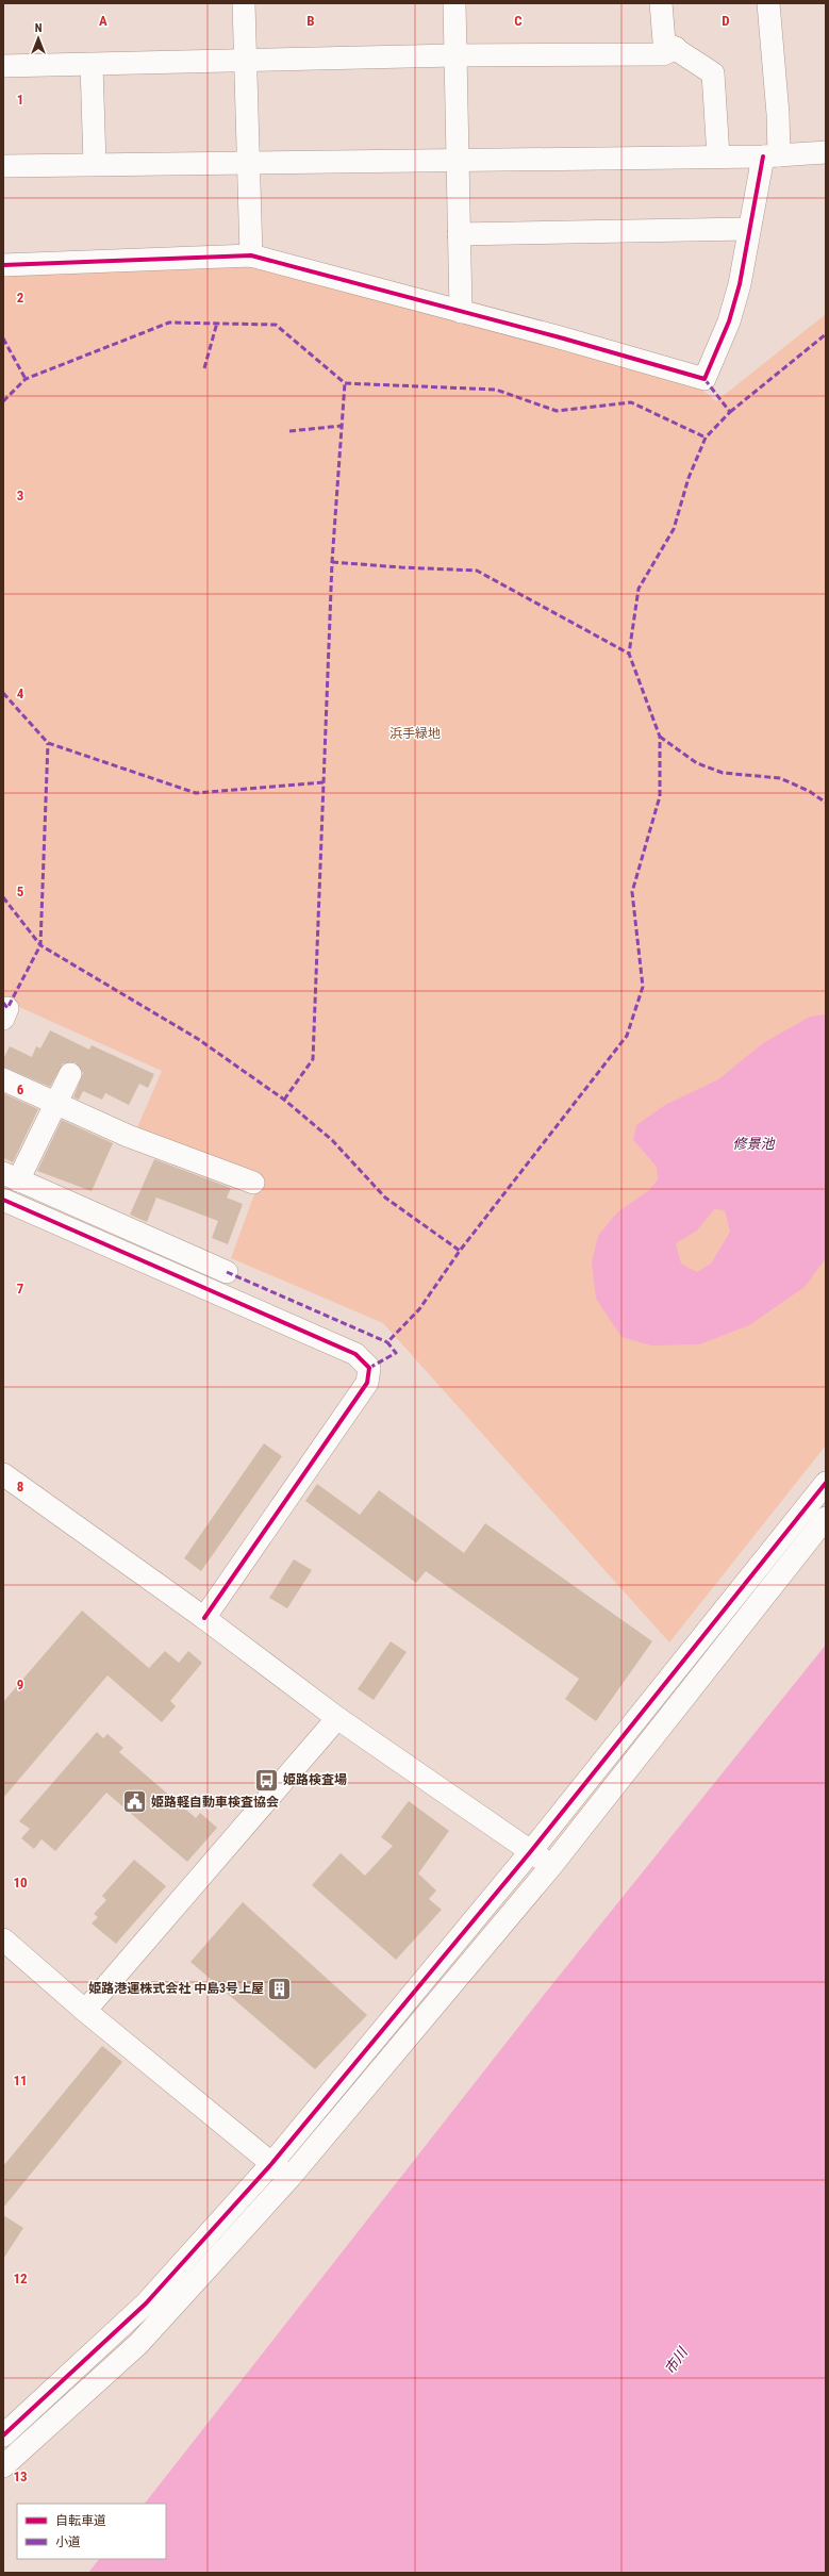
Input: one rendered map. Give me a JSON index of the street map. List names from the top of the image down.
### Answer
{
  "water": ["修景池", "市川"],
  "parks": ["浜手緑地"],
  "places": {
    "bus stop": ["姫路検査場"],
    "public building": ["姫路軽自動車検査協会"],
    "building": ["姫路港運株式会社 中島3号上屋"]
  },
  "legend": ["自転車道", "小道"],
  "north": "top",
  "grid": {
    "columns": [
      "A",
      "B",
      "C",
      "D"
    ],
    "rows": [
      "1",
      "2",
      "3",
      "4",
      "5",
      "6",
      "7",
      "8",
      "9",
      "10",
      "11",
      "12",
      "13"
    ]
  }
}
